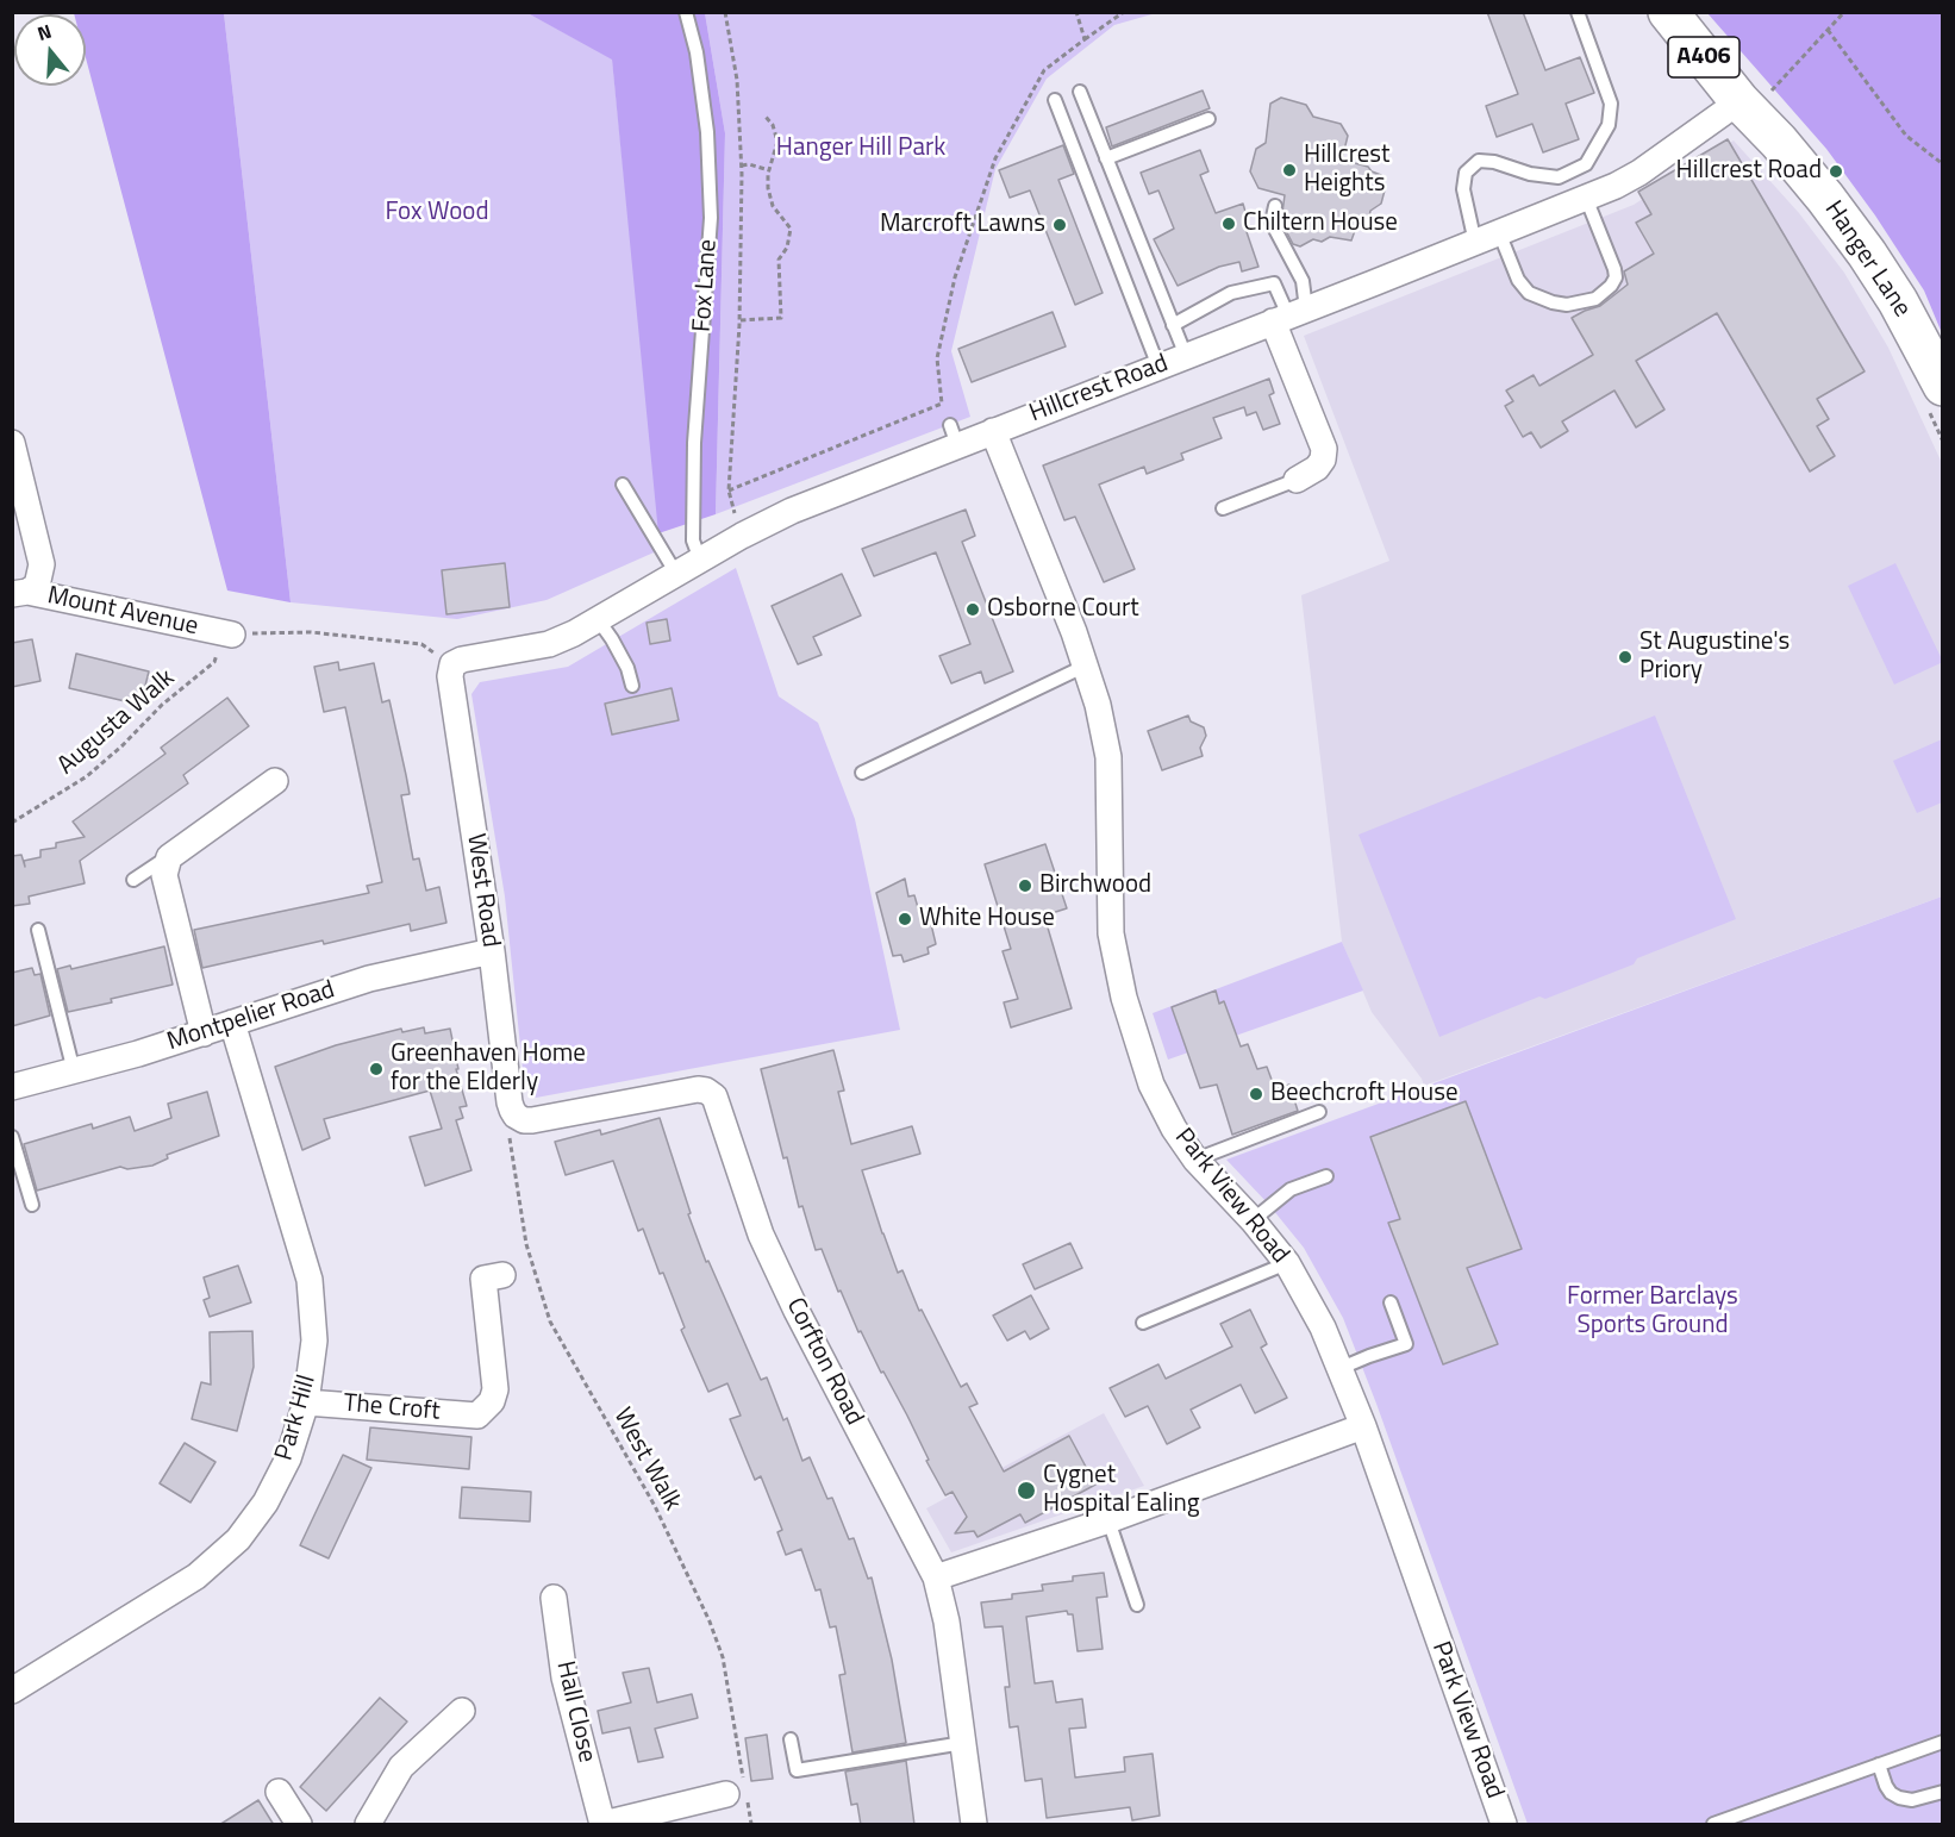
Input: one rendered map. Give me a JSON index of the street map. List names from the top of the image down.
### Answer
{
  "streets": {
    "highway": ["A406", "Hanger Lane"],
    "street": [
      "Hillcrest Road",
      "Mount Avenue",
      "West Road",
      "Montpelier Road",
      "Park View Road",
      "Corfton Road",
      "The Croft",
      "Park Hill",
      "Hall Close"
    ],
    "lane": ["Fox Lane"],
    "path": ["Augusta Walk", "West Walk"]
  },
  "crossings": [
    ["Hanger Lane", "Hillcrest Road"],
    ["Fox Lane", "Hillcrest Road"],
    ["Hillcrest Road", "West Road"],
    ["Hillcrest Road", "Park View Road"],
    ["Mount Avenue", "Augusta Walk"],
    ["West Road", "Montpelier Road"],
    ["West Road", "Corfton Road"],
    ["West Road", "West Walk"],
    ["Montpelier Road", "Park Hill"],
    ["Corfton Road", "West Walk"],
    ["The Croft", "Park Hill"]
  ],
  "parks": ["Hanger Hill Park", "Fox Wood", "Former Barclays Sports Ground"],
  "places": [
    "Hillcrest Heights",
    "Hillcrest Road",
    "Chiltern House",
    "Marcroft Lawns",
    "Osborne Court",
    "St Augustine's Priory",
    "Birchwood",
    "White House",
    "Greenhaven Home for the Elderly",
    "Beechcroft House",
    "Cygnet Hospital Ealing"
  ],
  "north": "top"
}
